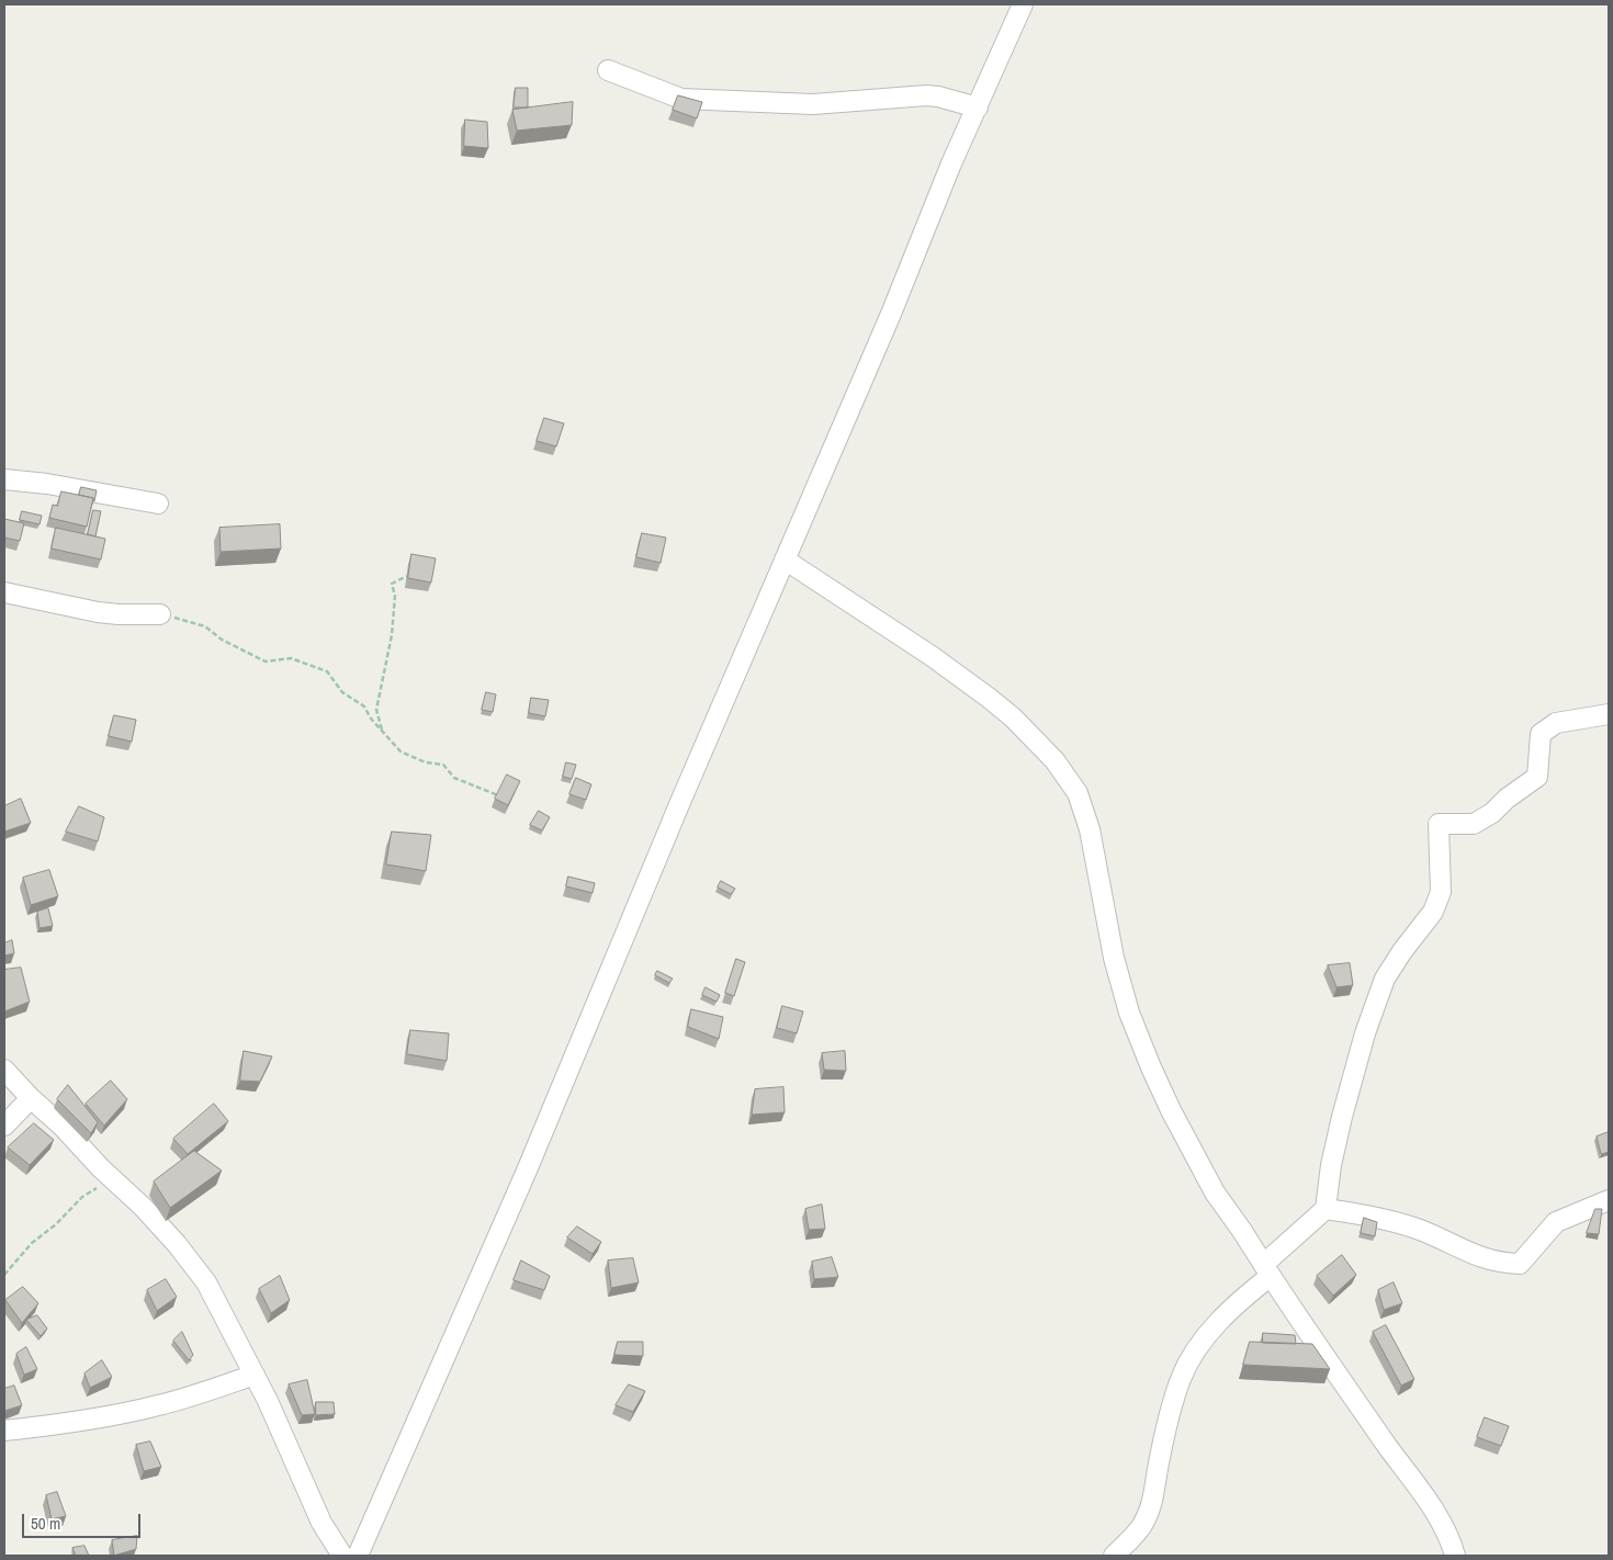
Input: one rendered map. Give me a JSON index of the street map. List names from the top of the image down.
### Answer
{
  "scale_bar": "50 m"
}
